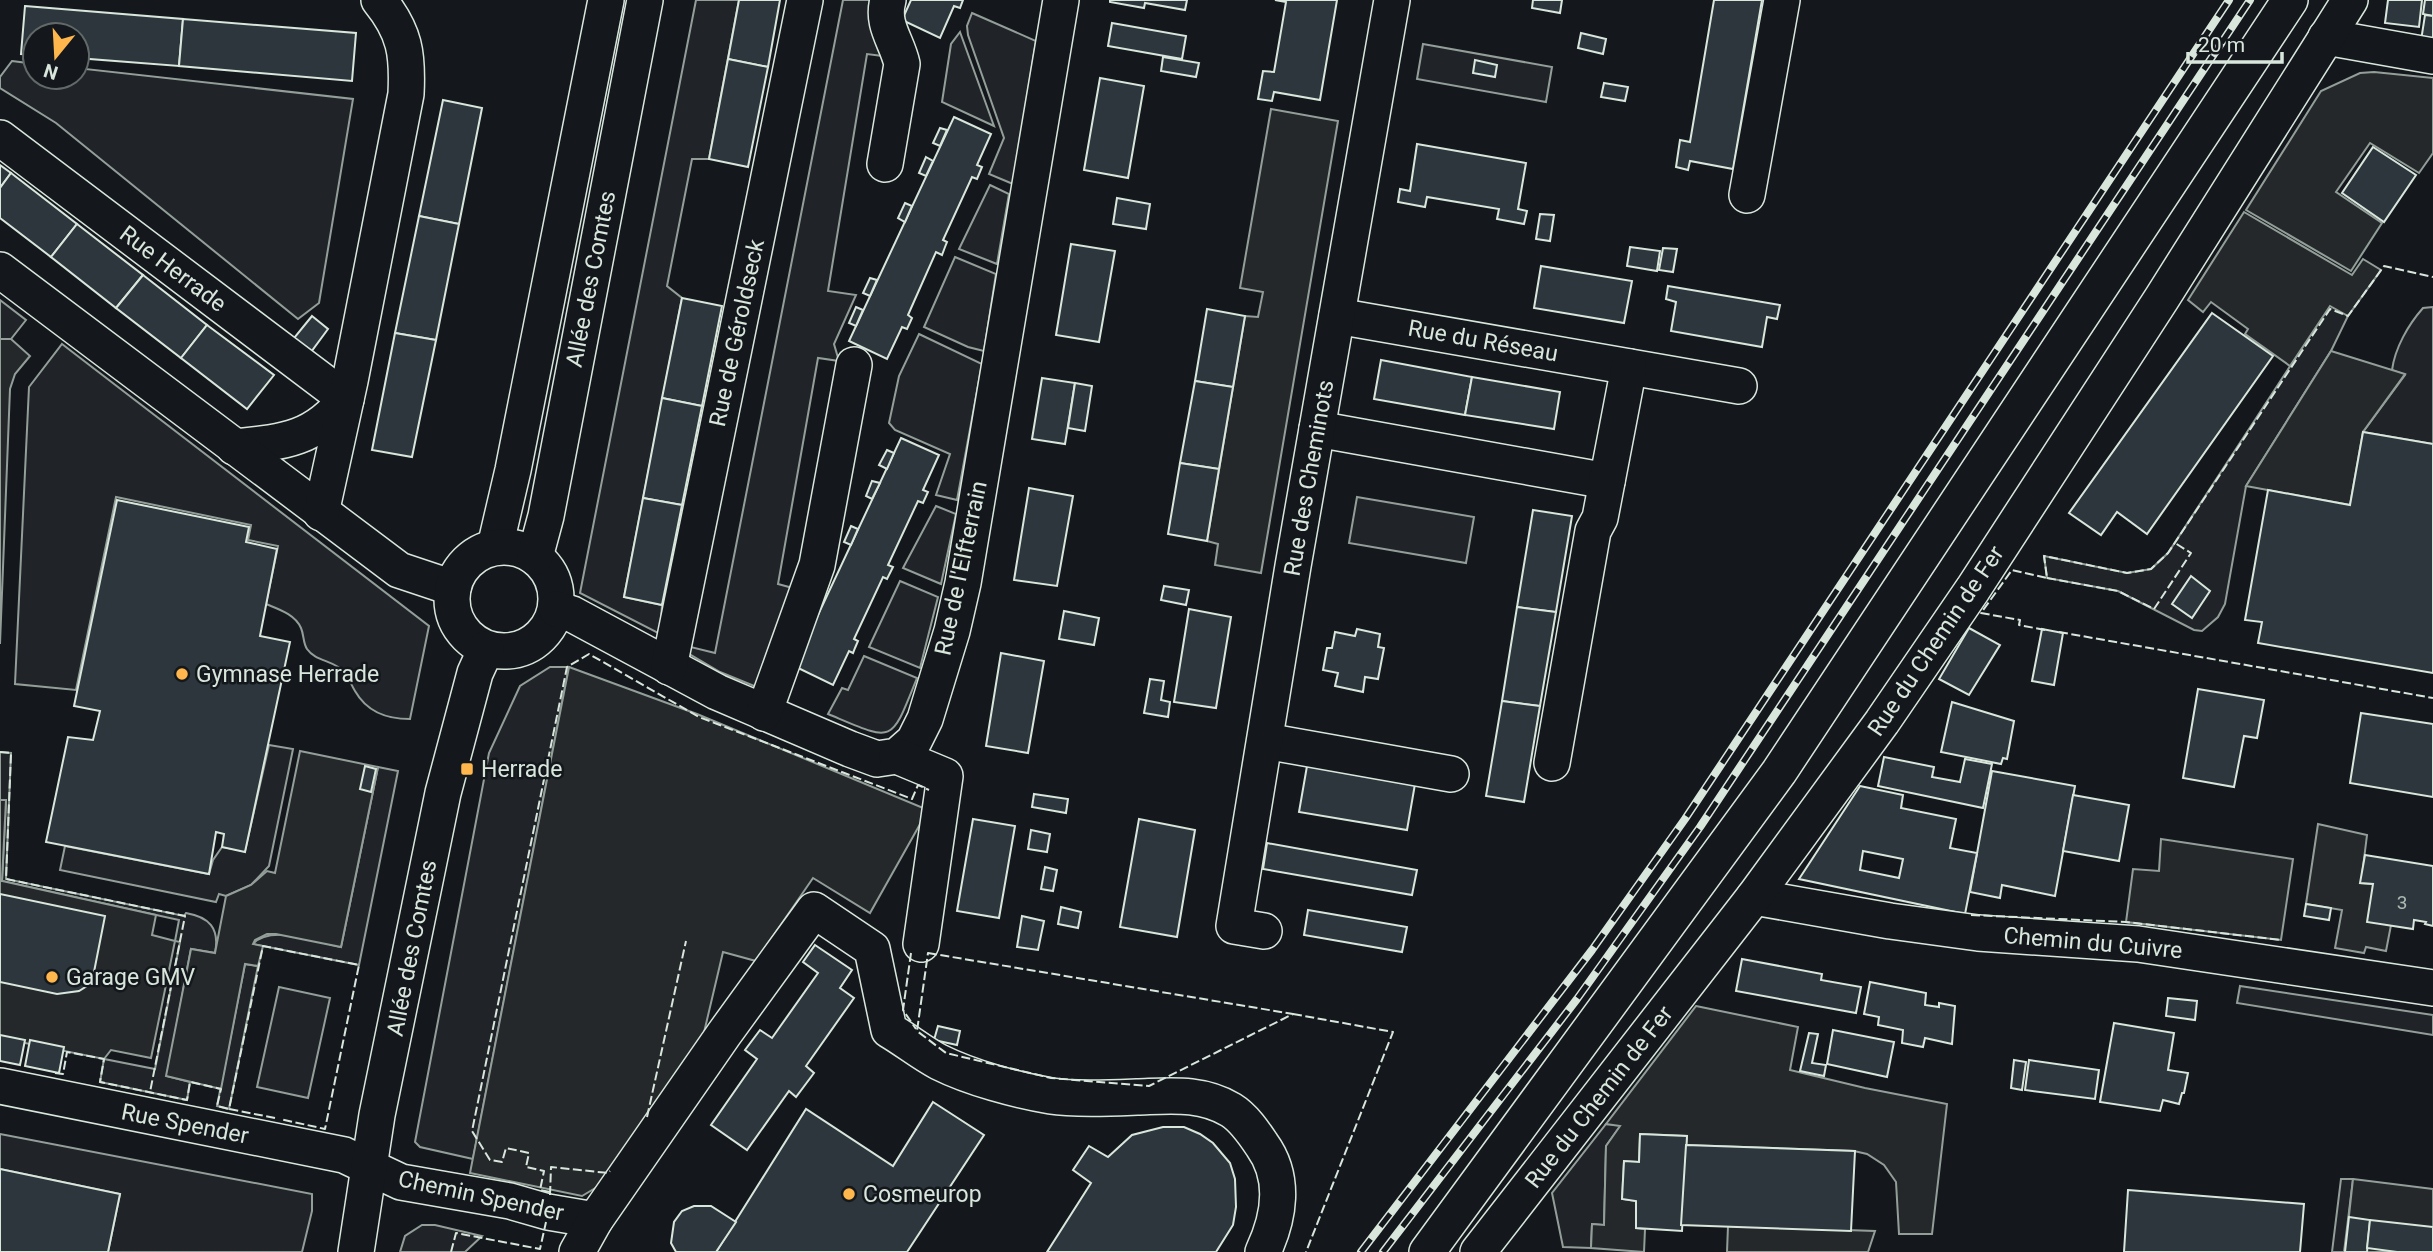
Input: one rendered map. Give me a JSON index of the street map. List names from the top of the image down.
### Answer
{
  "streets": {
    "street": [
      "Rue Herrade",
      "Allée des Comtes",
      "Rue de Géroldseck",
      "Rue du Réseau",
      "Rue des Cheminots",
      "Rue de l'Elfterrain",
      "Rue du Chemin de Fer",
      "Chemin du Cuivre",
      "Rue Spender",
      "Chemin Spender"
    ]
  },
  "crossings": [
    ["Allée des Comtes", "Rue Spender"],
    ["Allée des Comtes", "Chemin Spender"],
    ["Rue du Réseau", "Rue des Cheminots"],
    ["Rue du Chemin de Fer", "Chemin du Cuivre"],
    ["Rue Spender", "Chemin Spender"]
  ],
  "places": {
    "other": ["Gymnase Herrade", "Garage GMV", "Cosmeurop"],
    "transit": ["Herrade"]
  },
  "house_numbers": ["3"],
  "scale_bar": "20 m",
  "north": "bottom"
}
